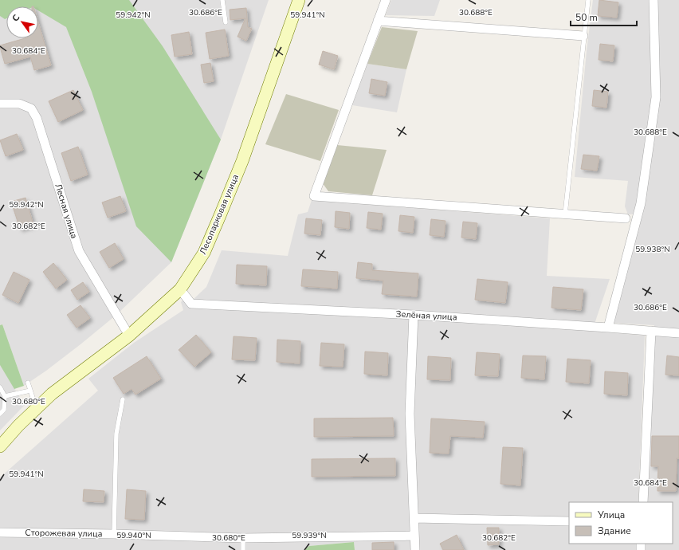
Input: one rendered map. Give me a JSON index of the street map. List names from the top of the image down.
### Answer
{
  "streets": {
    "street": [
      "Лесная улица",
      "Лесопарковая улица",
      "Зелёная улица",
      "Сторожевая улица"
    ]
  },
  "crossings": [
    ["Лесная улица", "Лесопарковая улица"],
    ["Лесопарковая улица", "Зелёная улица"]
  ],
  "legend": ["Улица", "Здание"],
  "scale_bar": "50 m",
  "north": "top left",
  "coordinates": [
    "30.688°E",
    "30.686°E",
    "59.942°N",
    "59.941°N",
    "30.684°E",
    "30.682°E",
    "59.938°N",
    "30.680°E",
    "59.940°N",
    "59.939°N"
  ]
}
